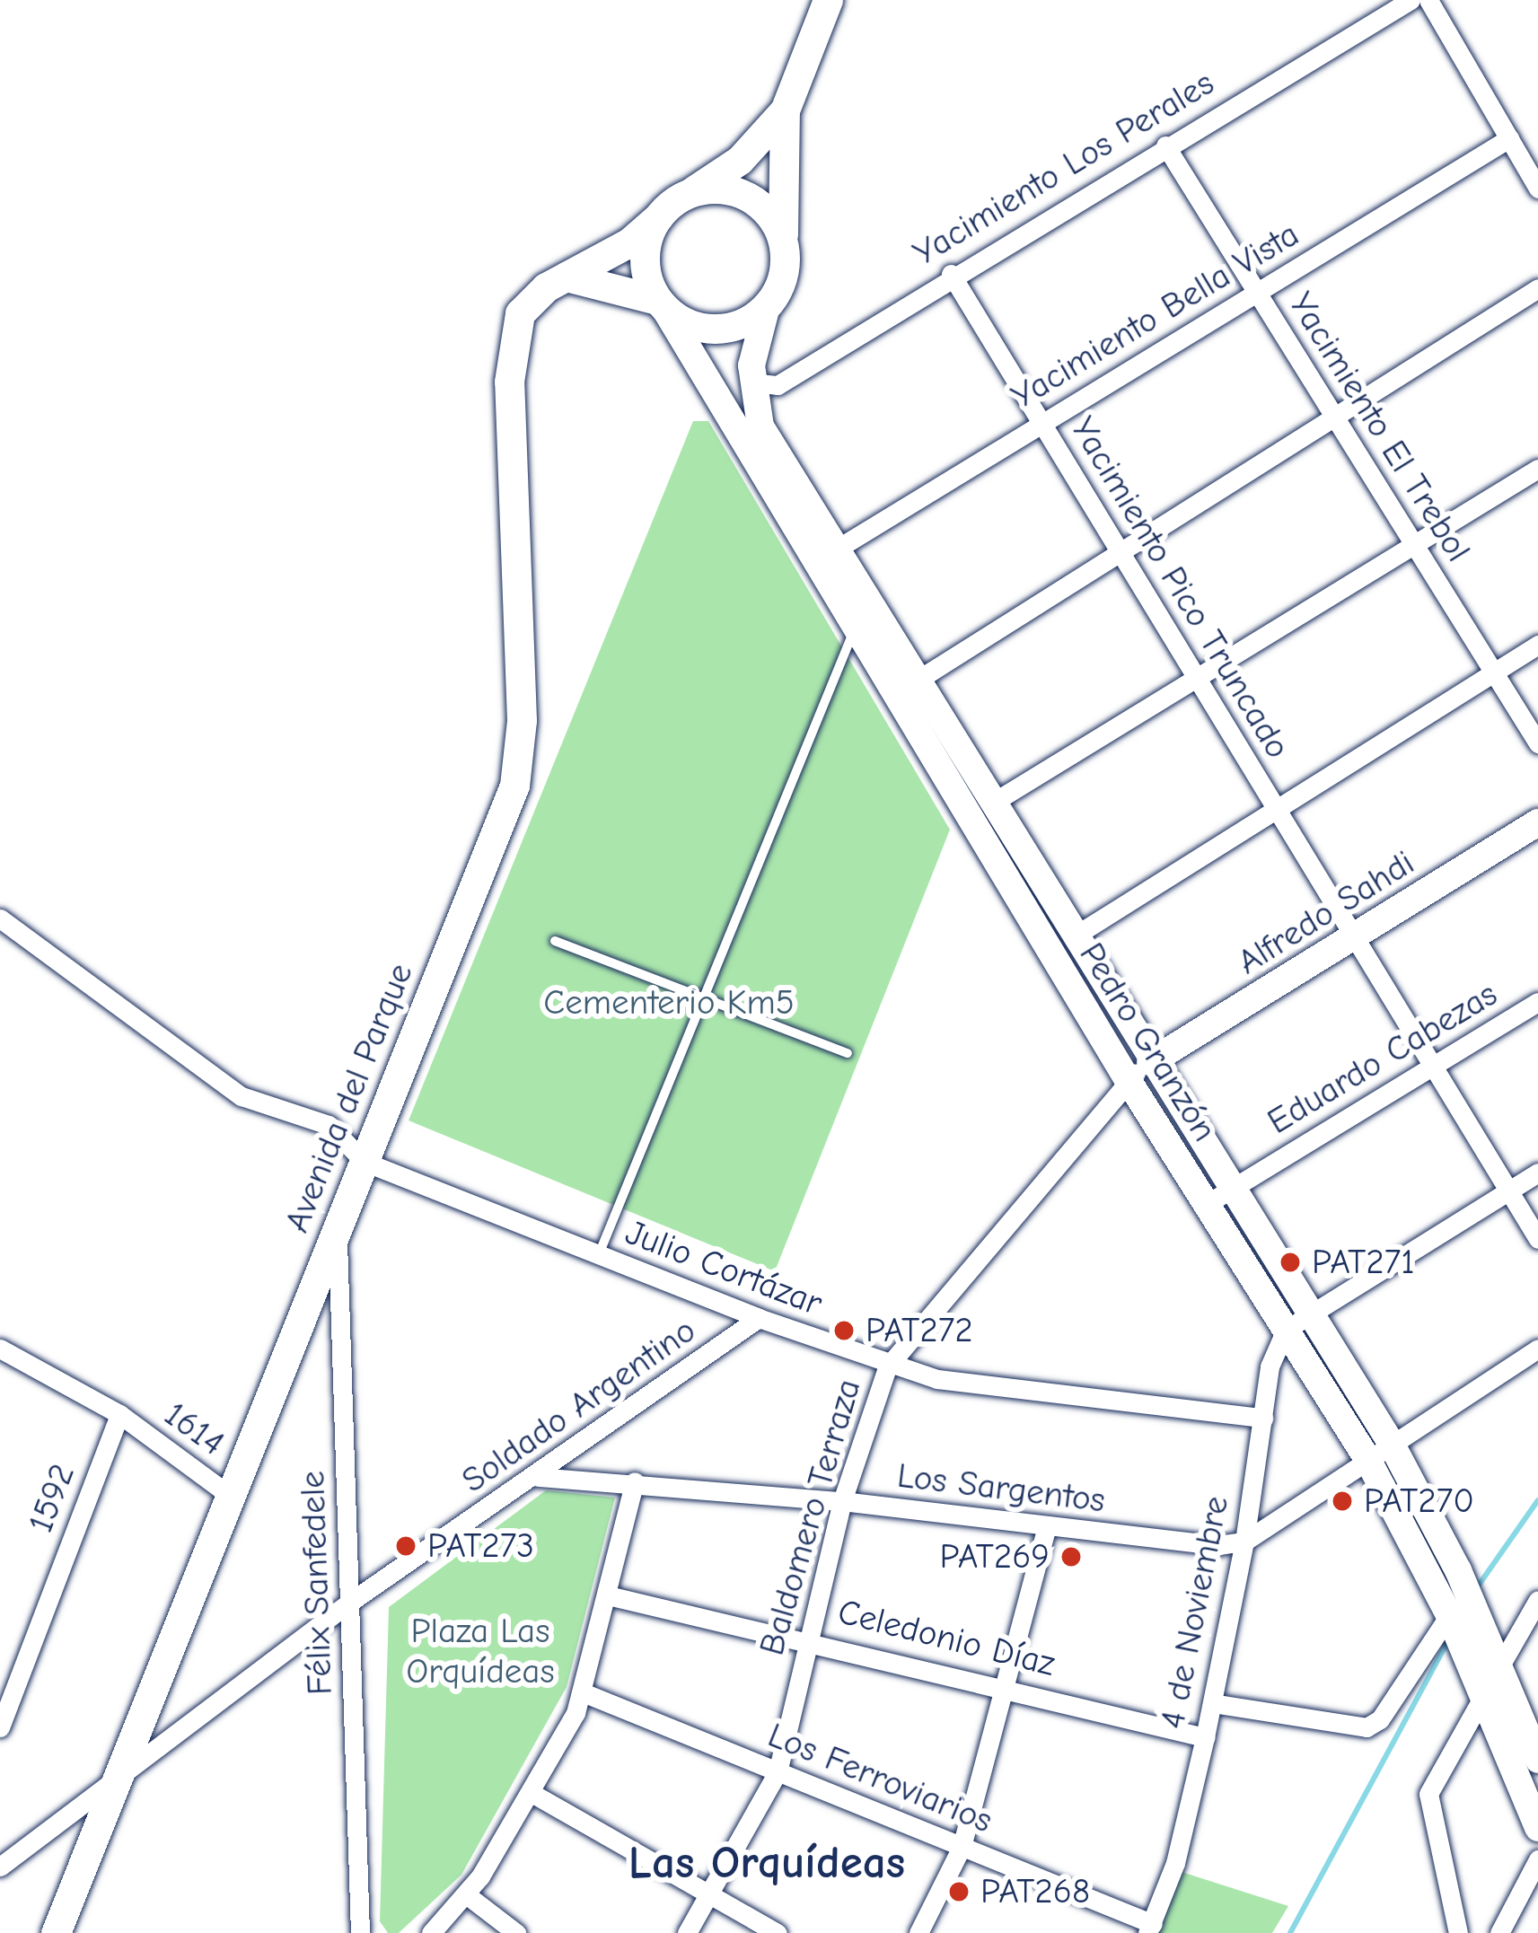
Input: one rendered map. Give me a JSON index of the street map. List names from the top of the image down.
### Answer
{
  "streets": {
    "main road": ["Alfredo Sahdi", "Pedro Granzón", "Avenida del Parque"],
    "street": [
      "Yacimiento Los Perales",
      "Yacimiento Bella Vista",
      "Yacimiento El Trebol",
      "Yacimiento Pico Truncado",
      "Eduardo Cabezas",
      "Julio Cortázar",
      "Soldado Argentino",
      "1614",
      "Los Sargentos",
      "1592",
      "Baldomero Terraza",
      "Félix Sanfedele",
      "4 de Noviembre",
      "Celedonio Díaz",
      "Los Ferroviarios"
    ]
  },
  "crossings": [
    ["Yacimiento Los Perales", "Yacimiento El Trebol"],
    ["Yacimiento Los Perales", "Yacimiento Pico Truncado"],
    ["Yacimiento Los Perales", "Pedro Granzón"],
    ["Yacimiento Bella Vista", "Yacimiento El Trebol"],
    ["Yacimiento Bella Vista", "Yacimiento Pico Truncado"],
    ["Yacimiento Bella Vista", "Pedro Granzón"],
    ["Yacimiento Pico Truncado", "Alfredo Sahdi"],
    ["Yacimiento Pico Truncado", "Eduardo Cabezas"],
    ["Alfredo Sahdi", "Pedro Granzón"],
    ["Alfredo Sahdi", "Baldomero Terraza"],
    ["Pedro Granzón", "Eduardo Cabezas"],
    ["Pedro Granzón", "Avenida del Parque"],
    ["Pedro Granzón", "Baldomero Terraza"],
    ["Pedro Granzón", "4 de Noviembre"],
    ["Avenida del Parque", "Julio Cortázar"],
    ["Avenida del Parque", "Soldado Argentino"],
    ["Avenida del Parque", "1614"],
    ["Avenida del Parque", "Félix Sanfedele"],
    ["Julio Cortázar", "Soldado Argentino"],
    ["Julio Cortázar", "Baldomero Terraza"],
    ["Julio Cortázar", "4 de Noviembre"],
    ["Soldado Argentino", "Los Sargentos"],
    ["Soldado Argentino", "Félix Sanfedele"],
    ["1614", "1592"],
    ["Los Sargentos", "Baldomero Terraza"],
    ["Los Sargentos", "4 de Noviembre"],
    ["Baldomero Terraza", "Celedonio Díaz"],
    ["Baldomero Terraza", "Los Ferroviarios"],
    ["4 de Noviembre", "Celedonio Díaz"],
    ["4 de Noviembre", "Los Ferroviarios"]
  ],
  "districts": ["Las Orquídeas"],
  "parks": ["Cementerio Km5", "Plaza Las Orquídeas"],
  "places": [
    "PAT271",
    "PAT272",
    "PAT270",
    "PAT273",
    "PAT269",
    "PAT268"
  ]
}
